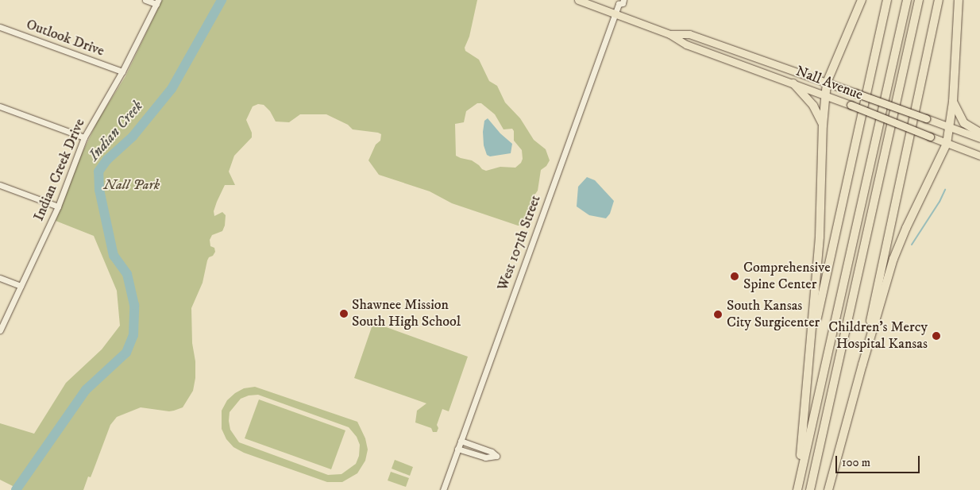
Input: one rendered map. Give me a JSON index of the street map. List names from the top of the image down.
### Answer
{
  "streets": {
    "main road": ["Nall Avenue"],
    "street": ["Outlook Drive", "Indian Creek Drive", "West 107th Street"]
  },
  "crossings": [
    ["Outlook Drive", "Indian Creek Drive"],
    ["Nall Avenue", "West 107th Street"]
  ],
  "water": ["Indian Creek"],
  "parks": ["Nall Park"],
  "places": [
    "Comprehensive Spine Center",
    "Shawnee Mission South High School",
    "South Kansas City Surgicenter",
    "Children's Mercy Hospital Kansas"
  ],
  "scale_bar": "100 m"
}
